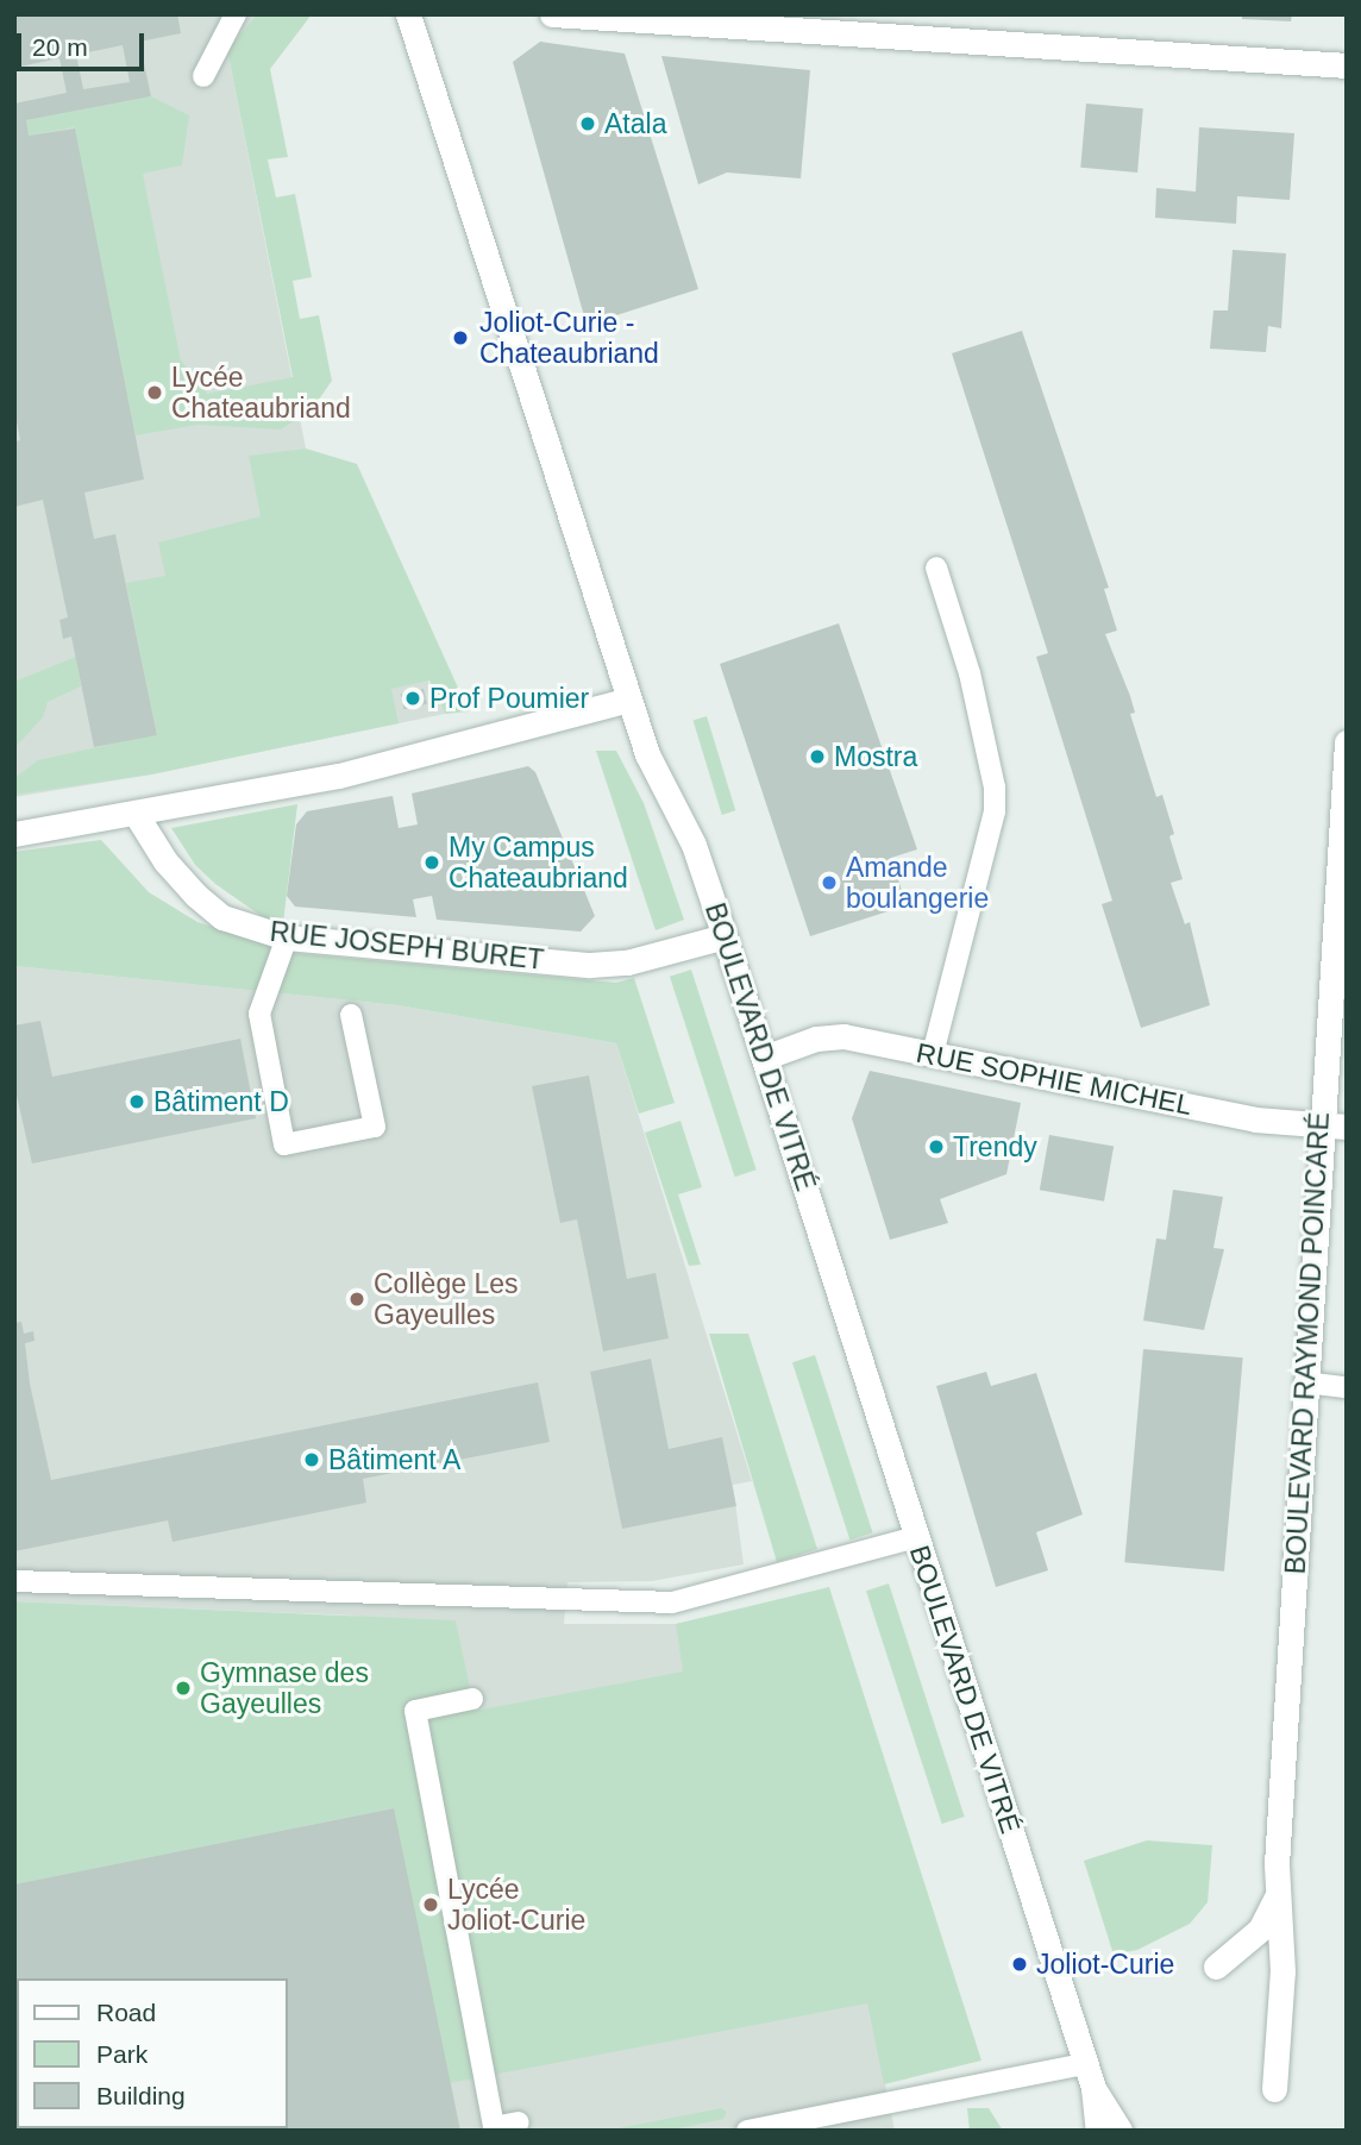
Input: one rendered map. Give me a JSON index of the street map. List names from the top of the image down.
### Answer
{
  "streets": {
    "street": [
      "RUE JOSEPH BURET",
      "BOULEVARD DE VITRÉ",
      "RUE SOPHIE MICHEL",
      "BOULEVARD RAYMOND POINCARÉ"
    ]
  },
  "crossings": [
    ["RUE JOSEPH BURET", "BOULEVARD DE VITRÉ"],
    ["BOULEVARD DE VITRÉ", "RUE SOPHIE MICHEL"],
    ["RUE SOPHIE MICHEL", "BOULEVARD RAYMOND POINCARÉ"]
  ],
  "places": [
    "Atala",
    "Joliot-Curie - Chateaubriand",
    "Lycée Chateaubriand",
    "Prof Poumier",
    "Mostra",
    "My Campus Chateaubriand",
    "Amande boulangerie",
    "Bâtiment D",
    "Trendy",
    "Collège Les Gayeulles",
    "Bâtiment A",
    "Gymnase des Gayeulles",
    "Lycée Joliot-Curie",
    "Joliot-Curie"
  ],
  "legend": ["Road", "Park", "Building"],
  "scale_bar": "20 m"
}
